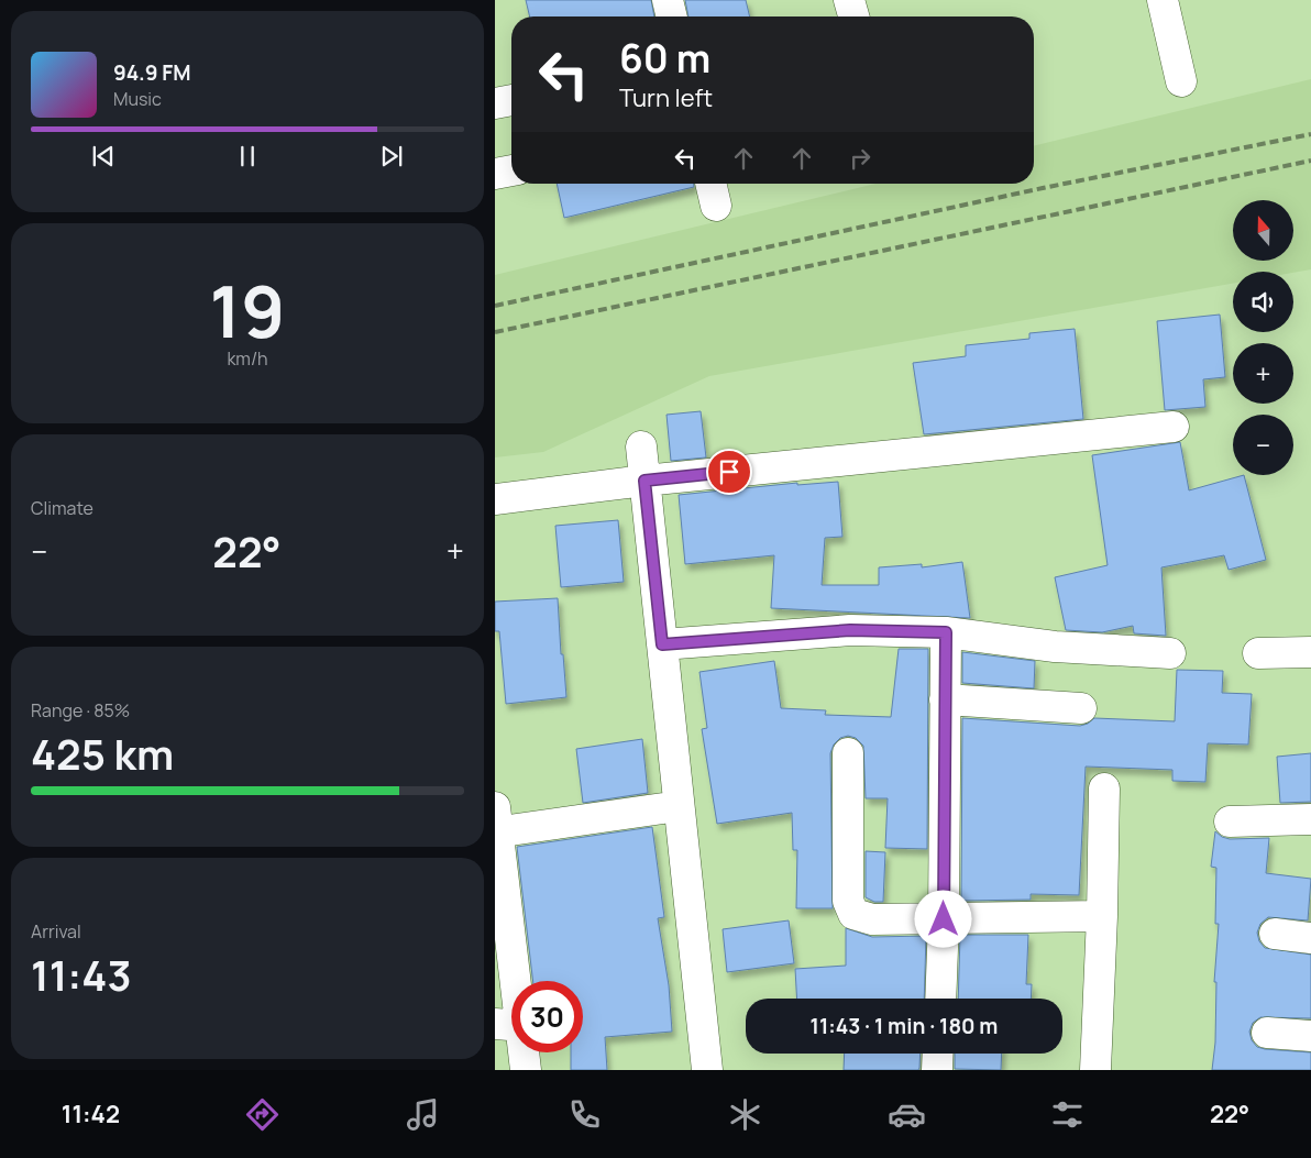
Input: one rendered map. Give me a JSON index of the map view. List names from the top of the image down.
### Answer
{
  "north": "top",
  "page": {
    "turn": ["60 m", "Turn left"],
    "song": ["94.9 FM", "Music"],
    "map_buttons": ["+", "−"],
    "tile": [
      ["19", "km/h"],
      "Climate",
      ["Range · 85%", "425 km"],
      ["Arrival", "11:43"]
    ],
    "heat": ["−", "22°", "+"],
    "limit": "30",
    "trip": "11:43 · 1 min · 180 m",
    "tabs": ["11:42", "22°"]
  }
}
